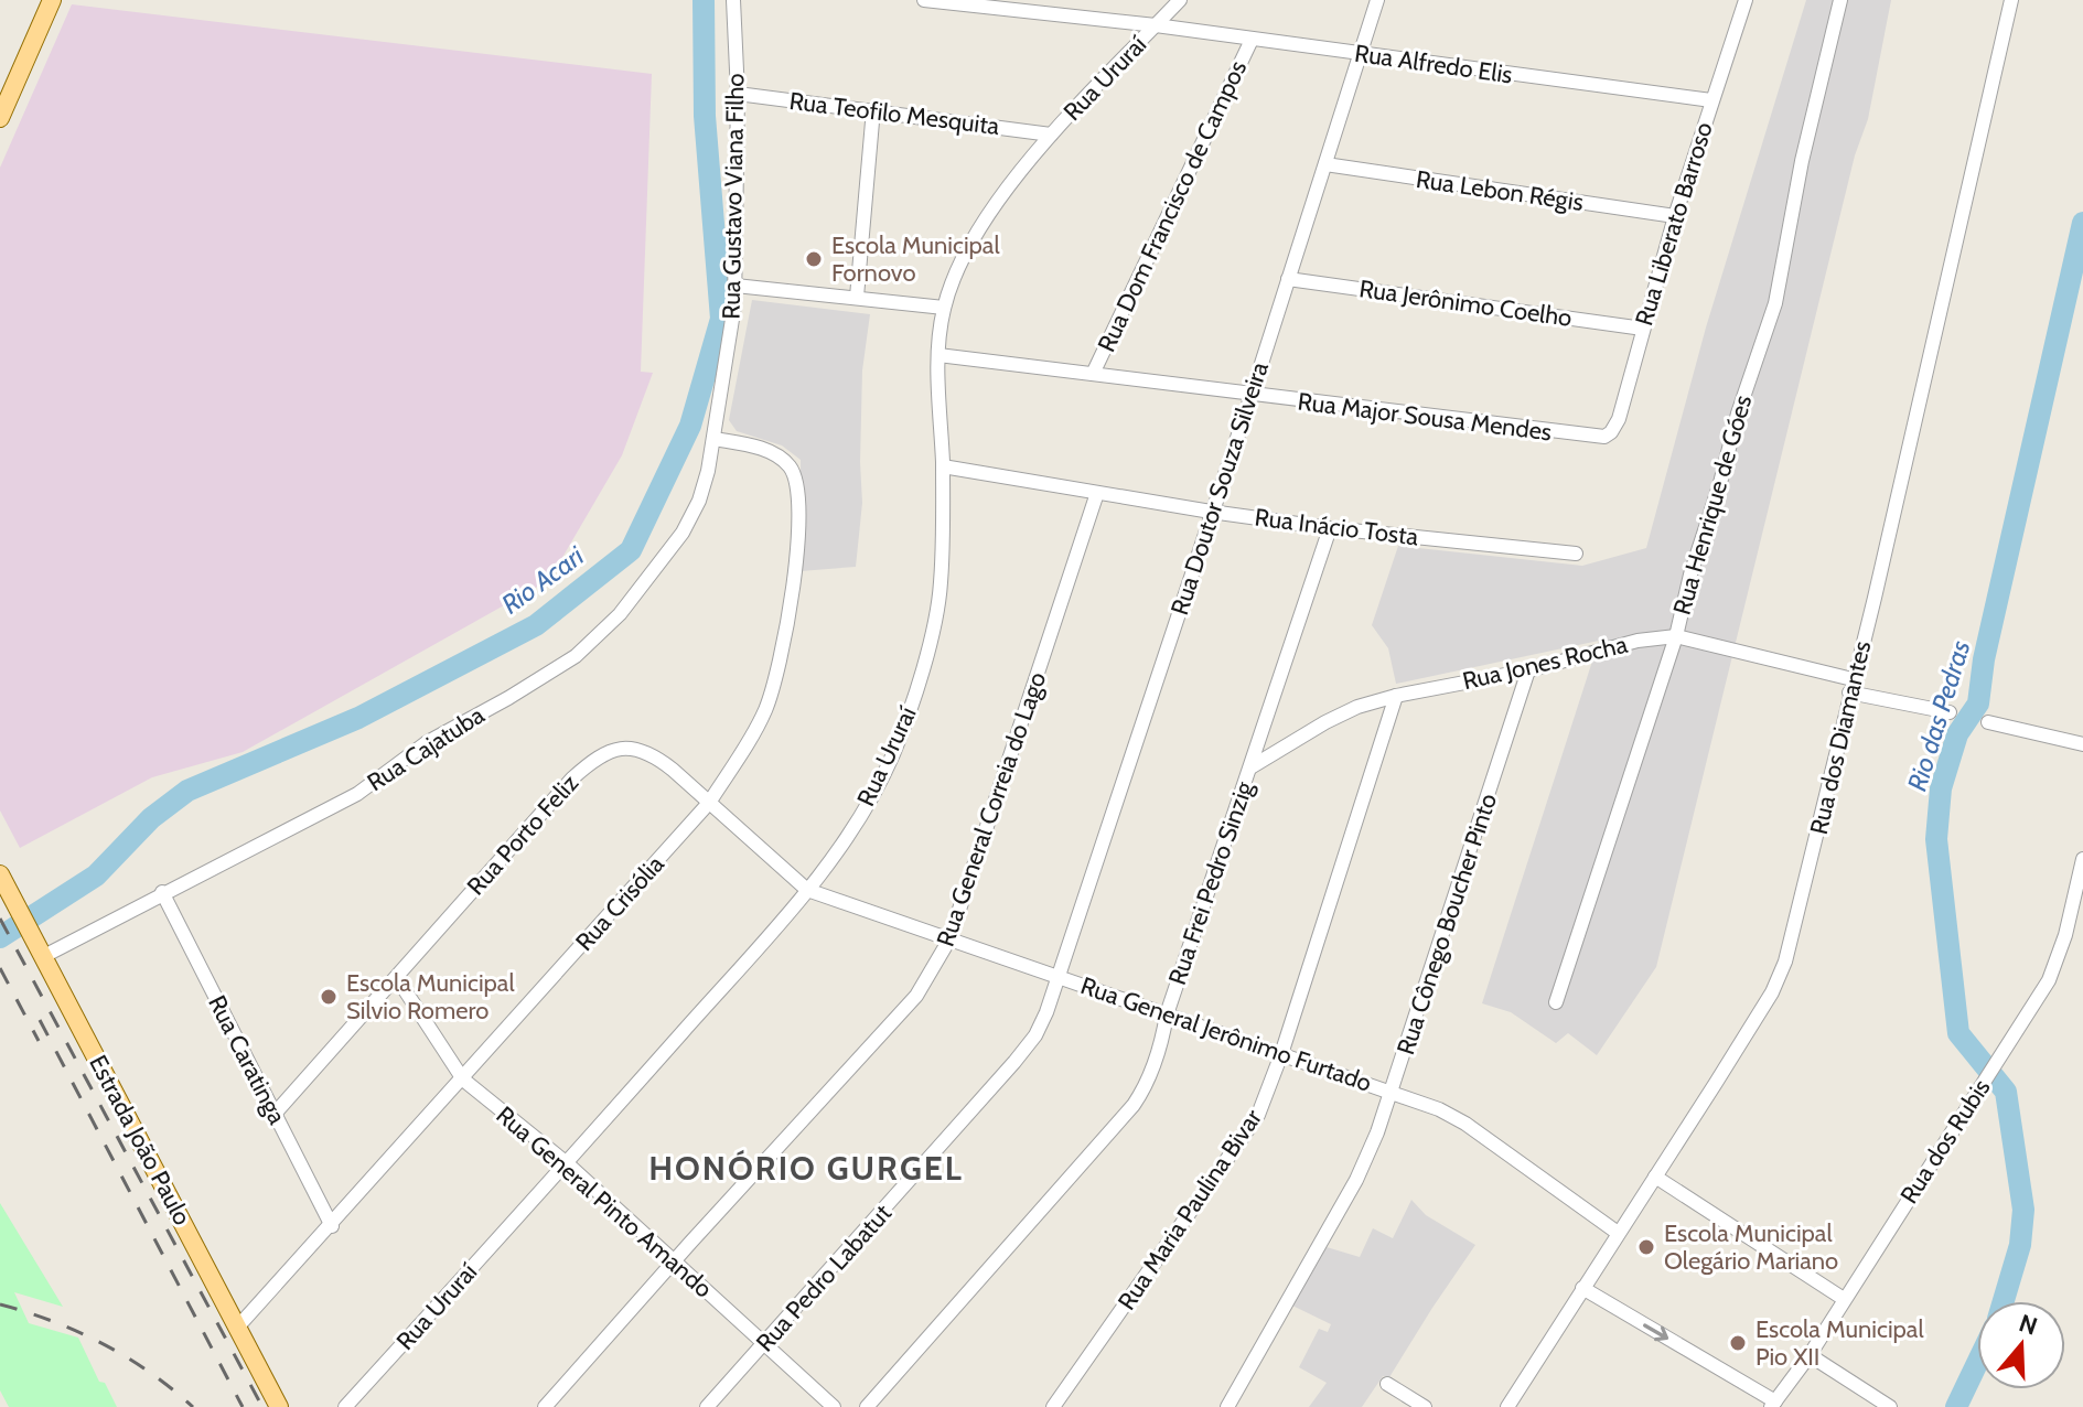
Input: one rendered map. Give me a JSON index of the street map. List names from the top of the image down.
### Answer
{
  "streets": {
    "main road": ["Estrada João Paulo"],
    "street": [
      "Rua Alfredo Elis",
      "Rua Ururaí",
      "Rua Teofilo Mesquita",
      "Rua Lebon Régis",
      "Rua Gustavo Viana Filho",
      "Rua Dom Francisco de Campos",
      "Rua Liberato Barroso",
      "Rua Jerônimo Coelho",
      "Rua Major Sousa Mendes",
      "Rua Doutor Souza Silveira",
      "Rua Henrique de Góes",
      "Rua Inácio Tosta",
      "Rua Jones Rocha",
      "Rua dos Diamantes",
      "Rua Cajatuba",
      "Rua General Correia do Lago",
      "Rua Porto Feliz",
      "Rua Frei Pedro Sinzig",
      "Rua Crisólia",
      "Rua Cônego Boucher Pinto",
      "Rua General Jerônimo Furtado",
      "Rua Caratinga",
      "Rua dos Rubis",
      "Rua General Pinto Amando",
      "Rua Maria Paulina Bivar",
      "Rua Pedro Labatut"
    ]
  },
  "crossings": [
    ["Rua Alfredo Elis", "Rua Ururaí"],
    ["Rua Alfredo Elis", "Rua Dom Francisco de Campos"],
    ["Rua Alfredo Elis", "Rua Liberato Barroso"],
    ["Rua Alfredo Elis", "Rua Doutor Souza Silveira"],
    ["Rua Ururaí", "Rua Teofilo Mesquita"],
    ["Rua Ururaí", "Rua Major Sousa Mendes"],
    ["Rua Ururaí", "Rua Inácio Tosta"],
    ["Rua Ururaí", "Rua Porto Feliz"],
    ["Rua Ururaí", "Rua General Jerônimo Furtado"],
    ["Rua Ururaí", "Rua General Pinto Amando"],
    ["Rua Teofilo Mesquita", "Rua Gustavo Viana Filho"],
    ["Rua Lebon Régis", "Rua Liberato Barroso"],
    ["Rua Lebon Régis", "Rua Doutor Souza Silveira"],
    ["Rua Gustavo Viana Filho", "Rua Cajatuba"],
    ["Rua Dom Francisco de Campos", "Rua Major Sousa Mendes"],
    ["Rua Liberato Barroso", "Rua Jerônimo Coelho"],
    ["Rua Liberato Barroso", "Rua Major Sousa Mendes"],
    ["Rua Jerônimo Coelho", "Rua Doutor Souza Silveira"],
    ["Rua Major Sousa Mendes", "Rua Doutor Souza Silveira"],
    ["Rua Doutor Souza Silveira", "Rua Inácio Tosta"],
    ["Rua Doutor Souza Silveira", "Rua General Jerônimo Furtado"],
    ["Rua Doutor Souza Silveira", "Rua Pedro Labatut"],
    ["Rua Henrique de Góes", "Rua Jones Rocha"],
    ["Rua Inácio Tosta", "Rua General Correia do Lago"],
    ["Rua Inácio Tosta", "Rua Frei Pedro Sinzig"],
    ["Rua Jones Rocha", "Rua dos Diamantes"],
    ["Rua Jones Rocha", "Rua Frei Pedro Sinzig"],
    ["Rua Jones Rocha", "Rua Cônego Boucher Pinto"],
    ["Rua Jones Rocha", "Rua Maria Paulina Bivar"],
    ["Rua dos Diamantes", "Rua General Jerônimo Furtado"],
    ["Rua Cajatuba", "Rua Crisólia"],
    ["Rua Cajatuba", "Rua Caratinga"],
    ["Rua Cajatuba", "Estrada João Paulo"],
    ["Rua General Correia do Lago", "Rua General Jerônimo Furtado"],
    ["Rua General Correia do Lago", "Rua General Pinto Amando"],
    ["Rua Porto Feliz", "Rua Crisólia"],
    ["Rua Porto Feliz", "Rua General Jerônimo Furtado"],
    ["Rua Porto Feliz", "Rua Caratinga"],
    ["Rua Porto Feliz", "Rua General Pinto Amando"],
    ["Rua Frei Pedro Sinzig", "Rua General Jerônimo Furtado"],
    ["Rua Crisólia", "Rua Caratinga"],
    ["Rua Crisólia", "Estrada João Paulo"],
    ["Rua Crisólia", "Rua General Pinto Amando"],
    ["Rua Cônego Boucher Pinto", "Rua General Jerônimo Furtado"],
    ["Rua General Jerônimo Furtado", "Rua Maria Paulina Bivar"],
    ["Rua General Jerônimo Furtado", "Rua Pedro Labatut"],
    ["Rua General Pinto Amando", "Rua Pedro Labatut"]
  ],
  "districts": ["HONÓRIO GURGEL"],
  "water": ["Rio Acari", "Rio das Pedras"],
  "places": [
    "Escola Municipal Fornovo",
    "Escola Municipal Silvio Romero",
    "Escola Municipal Olegário Mariano",
    "Escola Municipal Pio XII"
  ],
  "north": "top"
}
